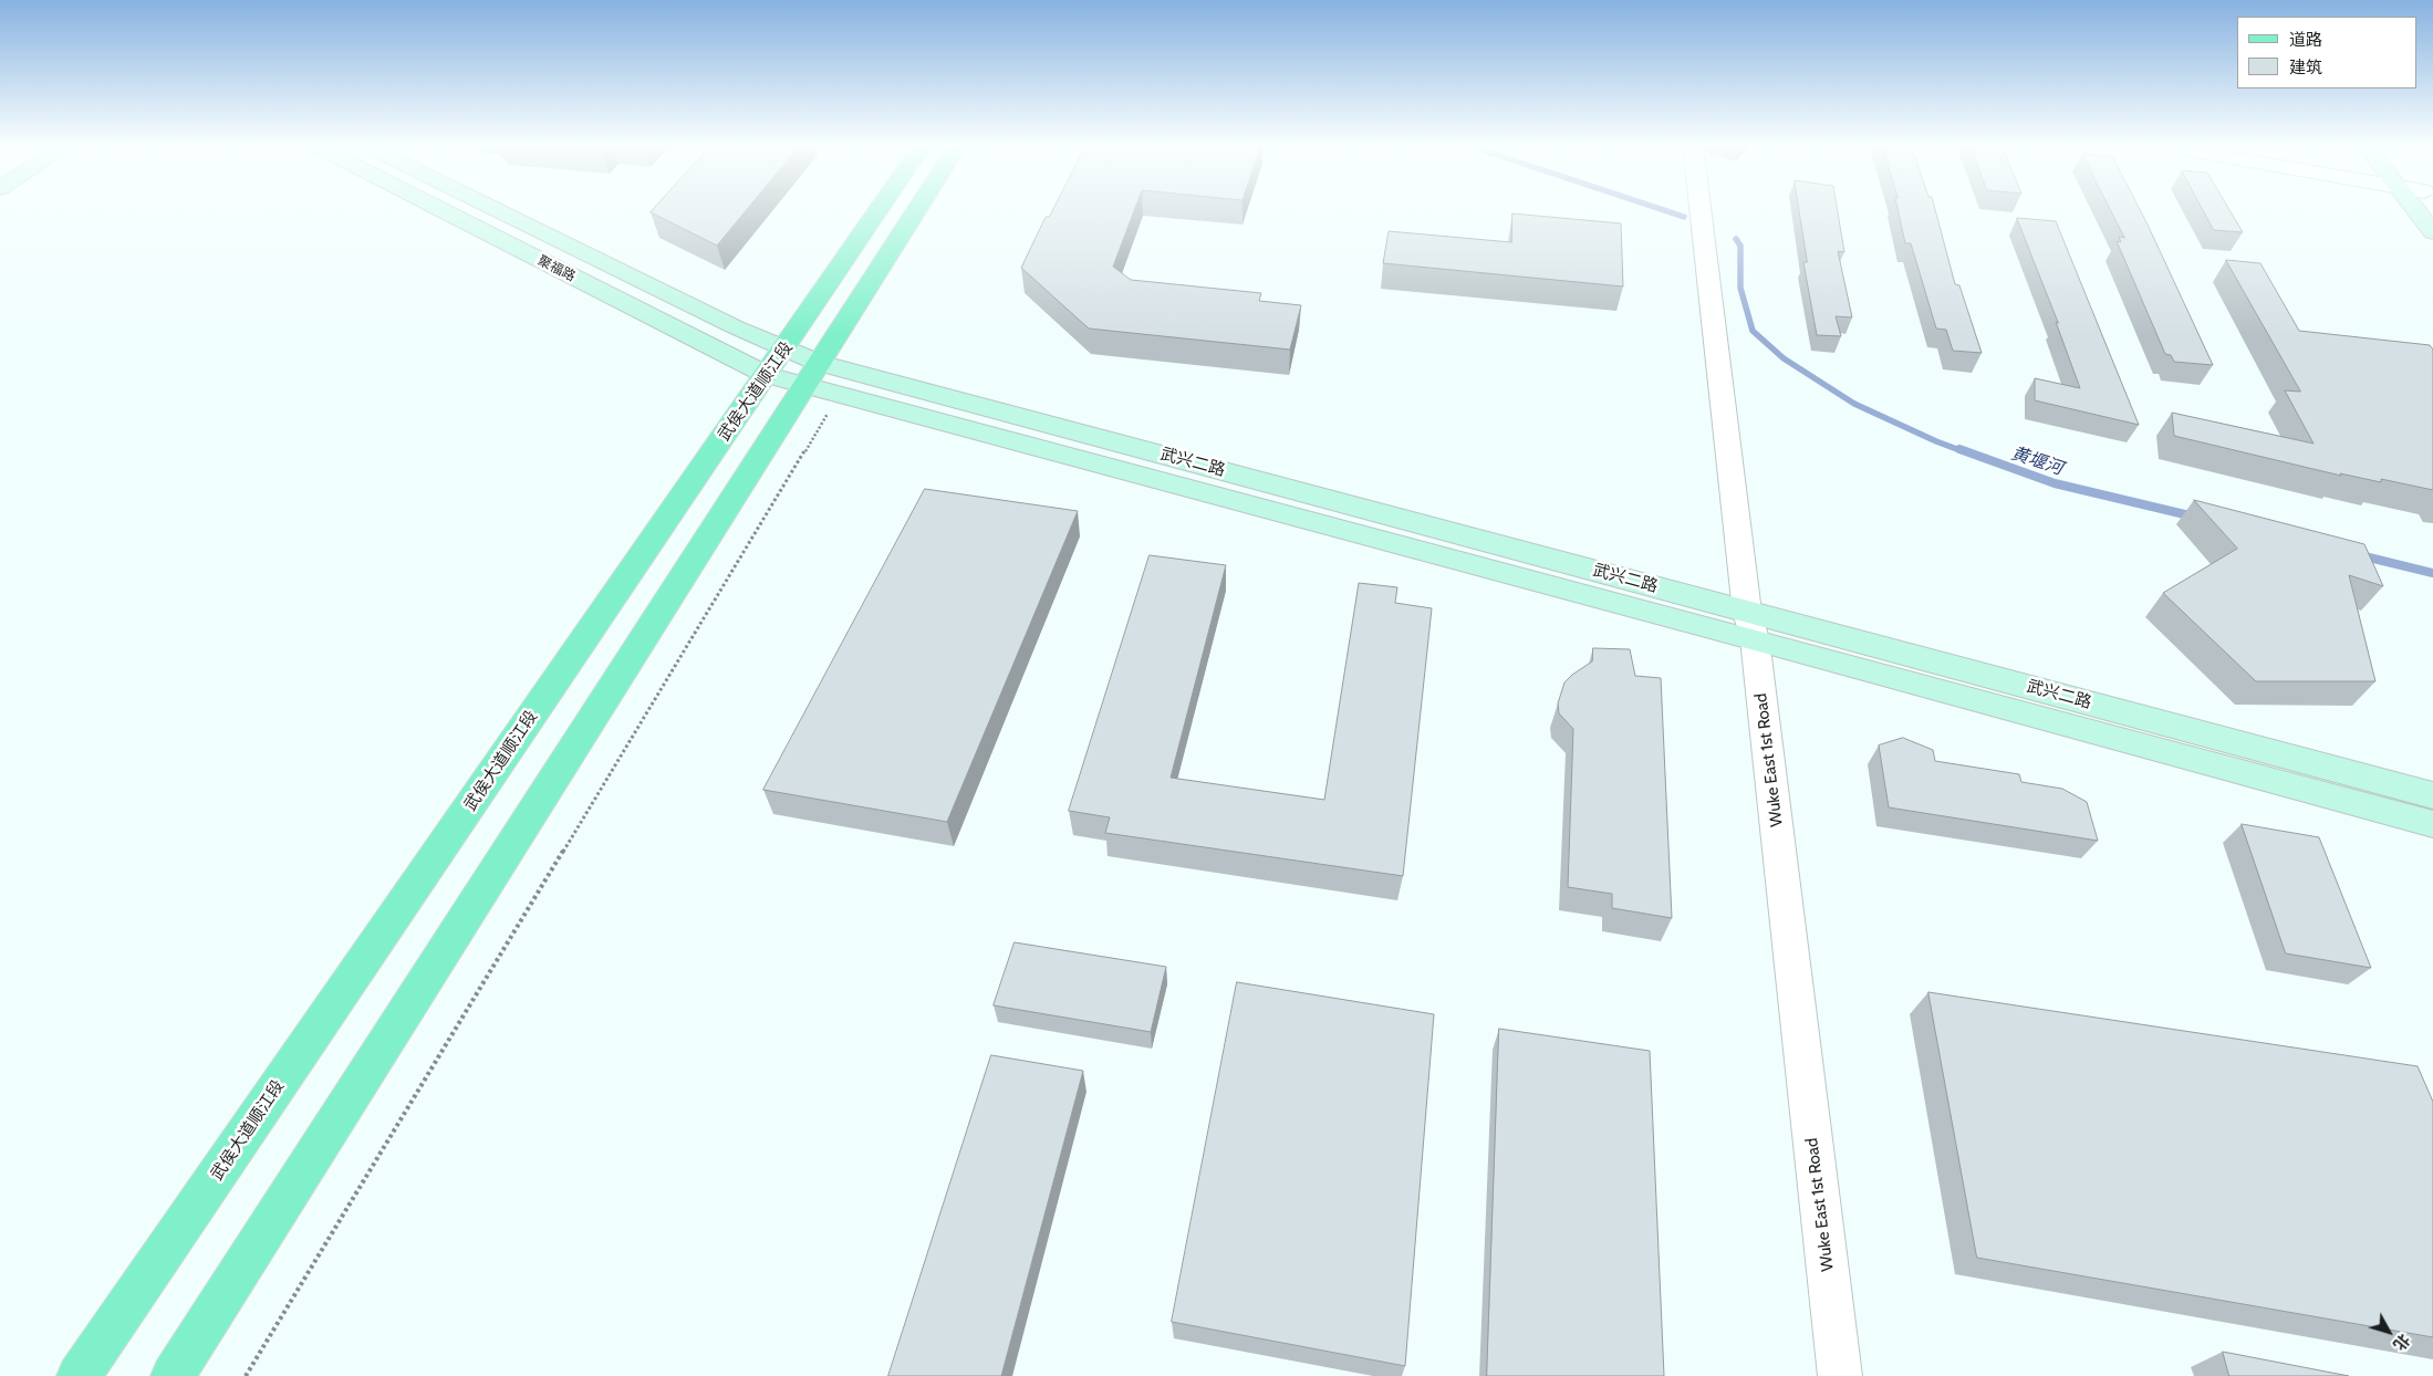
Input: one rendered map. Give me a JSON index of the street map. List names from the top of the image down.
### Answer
{
  "streets": {
    "main road": ["武侯大道顺江段"],
    "street": ["聚福路", "武兴二路", "Wuke East 1st Road"]
  },
  "crossings": [
    ["聚福路", "武侯大道顺江段"],
    ["聚福路", "武兴二路"],
    ["武侯大道顺江段", "武兴二路"],
    ["武兴二路", "Wuke East 1st Road"]
  ],
  "water": ["黄堰河"],
  "legend": ["道路", "建筑"],
  "north": "bottom right"
}
